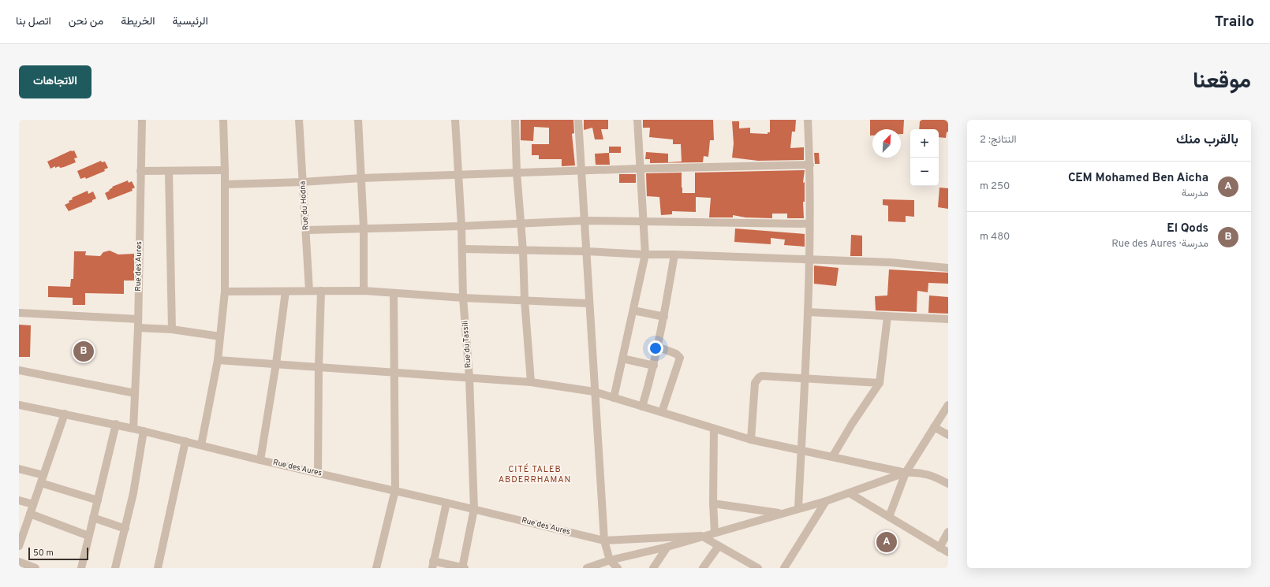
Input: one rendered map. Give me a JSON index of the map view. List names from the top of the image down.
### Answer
{
  "streets": {
    "street": ["Rue du Hodna", "Rue des Aures", "Rue du Tassili"]
  },
  "crossings": [
    ["Rue des Aures", "Rue du Tassili"]
  ],
  "districts": ["CITÉ TALEB ABDERRHAMAN"],
  "scale_bar": "50 m",
  "north": "top right",
  "page": {
    "header": "Trailo",
    "nav": [
      "الرئيسية",
      "الخريطة",
      "من نحن",
      "اتصل بنا"
    ],
    "title": "موقعنا",
    "buttons": "الاتجاهات",
    "heading": ["بالقرب منك", "النتائج: 2"],
    "map_buttons": ["+", "−"],
    "list": [
      {
        "mark": "A",
        "name": "CEM Mohamed Ben Aicha",
        "note": "مدرسة",
        "value": "250 m"
      },
      {
        "mark": "B",
        "name": "El Qods",
        "note": "مدرسة · Rue des Aures",
        "value": "480 m"
      }
    ],
    "pins": ["B", "A"],
    "scale": "50 m"
  }
}
